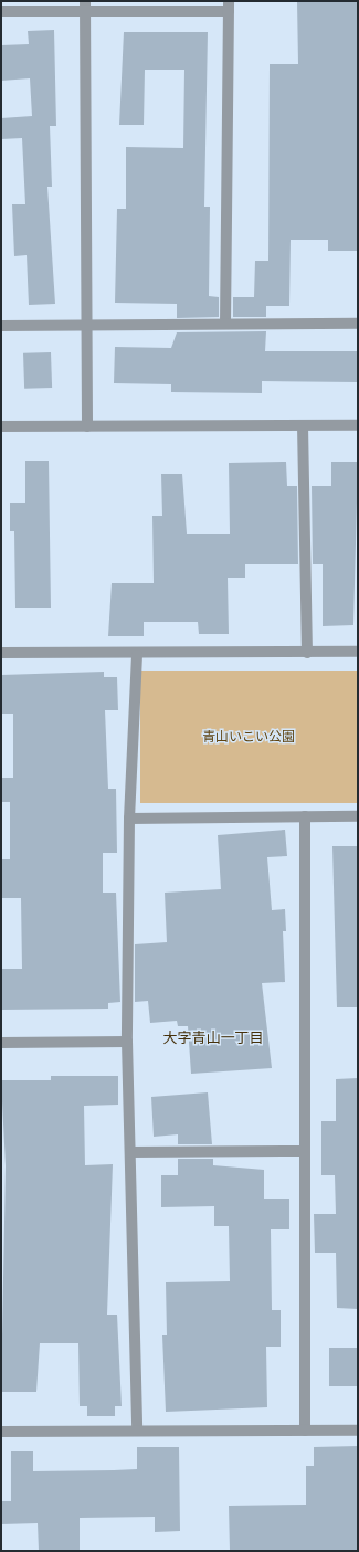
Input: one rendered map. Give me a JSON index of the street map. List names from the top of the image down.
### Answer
{
  "districts": ["大字青山一丁目"],
  "parks": ["青山いこい公園"]
}
